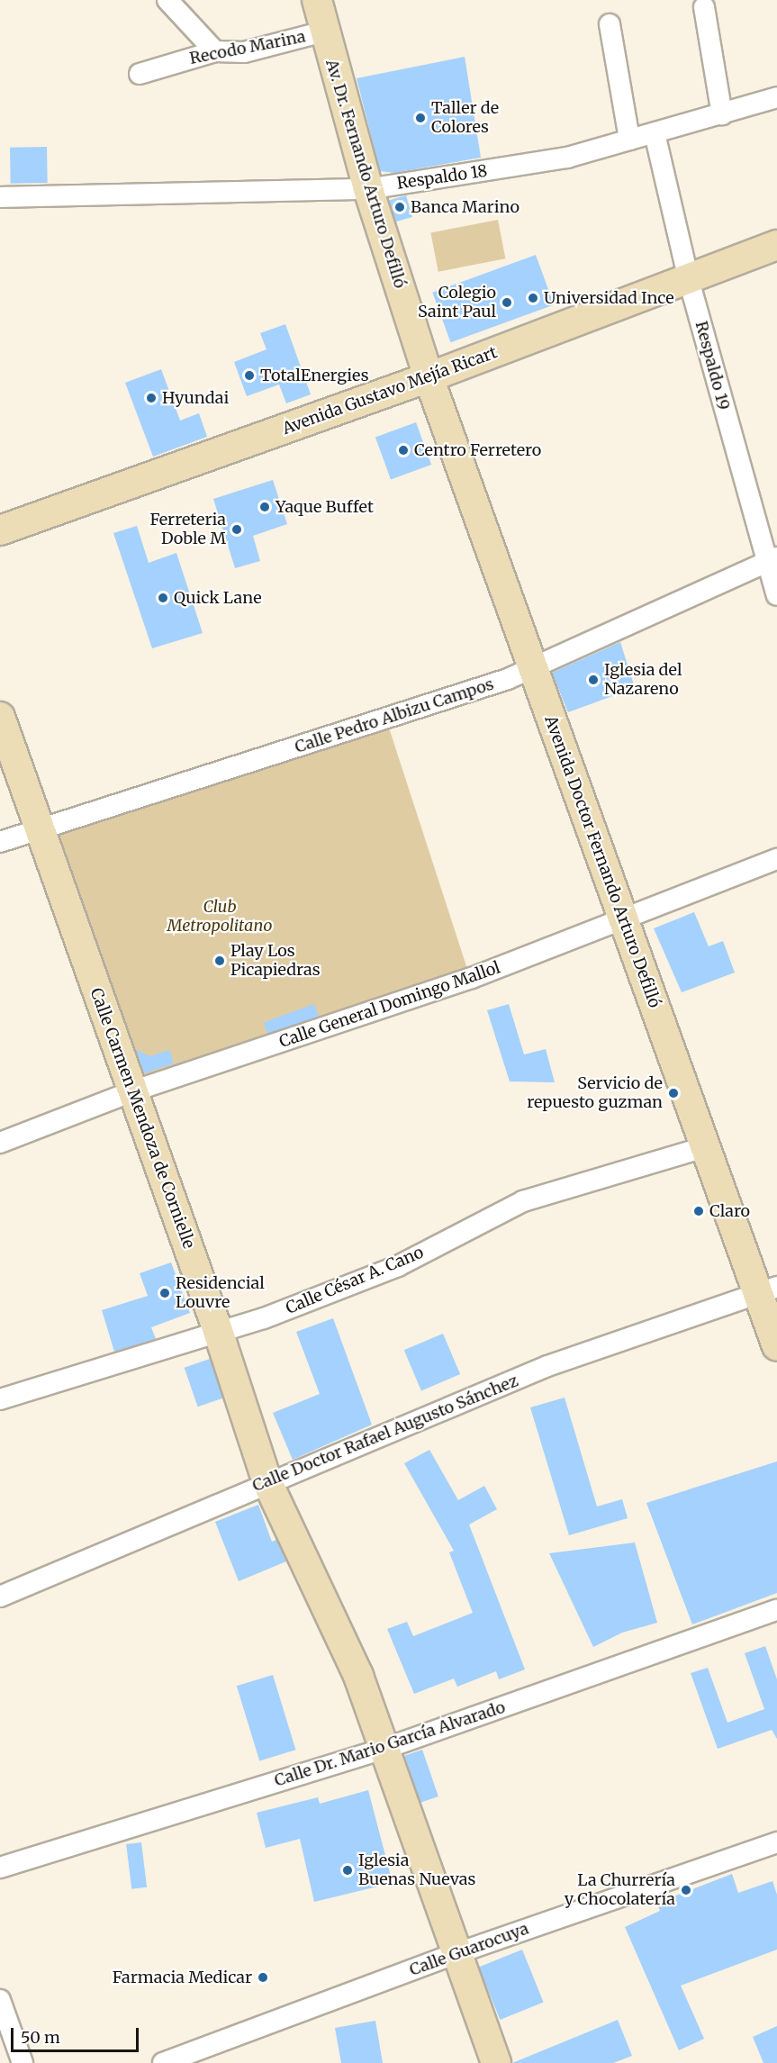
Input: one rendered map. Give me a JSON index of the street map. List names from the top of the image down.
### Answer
{
  "streets": {
    "street": [
      "Recodo Marina",
      "Av. Dr. Fernando Arturo Defilló",
      "Respaldo 18",
      "Respaldo 19",
      "Avenida Gustavo Mejía Ricart",
      "Calle Pedro Albizu Campos",
      "Avenida Doctor Fernando Arturo Defilló",
      "Calle General Domingo Mallol",
      "Calle Carmen Mendoza de Cornielle",
      "Calle César A. Cano",
      "Calle Doctor Rafael Augusto Sánchez",
      "Calle Dr. Mario García Alvarado",
      "Calle Guarocuya"
    ]
  },
  "crossings": [
    ["Recodo Marina", "Av. Dr. Fernando Arturo Defilló"],
    ["Av. Dr. Fernando Arturo Defilló", "Respaldo 18"],
    ["Av. Dr. Fernando Arturo Defilló", "Avenida Gustavo Mejía Ricart"],
    ["Av. Dr. Fernando Arturo Defilló", "Avenida Doctor Fernando Arturo Defilló"],
    ["Respaldo 18", "Respaldo 19"],
    ["Respaldo 19", "Avenida Gustavo Mejía Ricart"],
    ["Respaldo 19", "Calle Pedro Albizu Campos"],
    ["Avenida Gustavo Mejía Ricart", "Avenida Doctor Fernando Arturo Defilló"],
    ["Calle Pedro Albizu Campos", "Avenida Doctor Fernando Arturo Defilló"],
    ["Calle Pedro Albizu Campos", "Calle Carmen Mendoza de Cornielle"],
    ["Avenida Doctor Fernando Arturo Defilló", "Calle General Domingo Mallol"],
    ["Avenida Doctor Fernando Arturo Defilló", "Calle César A. Cano"],
    ["Avenida Doctor Fernando Arturo Defilló", "Calle Doctor Rafael Augusto Sánchez"],
    ["Calle General Domingo Mallol", "Calle Carmen Mendoza de Cornielle"],
    ["Calle Carmen Mendoza de Cornielle", "Calle César A. Cano"],
    ["Calle Carmen Mendoza de Cornielle", "Calle Doctor Rafael Augusto Sánchez"],
    ["Calle Carmen Mendoza de Cornielle", "Calle Dr. Mario García Alvarado"],
    ["Calle Carmen Mendoza de Cornielle", "Calle Guarocuya"]
  ],
  "parks": ["Club Metropolitano"],
  "places": [
    "Taller de Colores",
    "Banca Marino",
    "Universidad Ince",
    "Colegio Saint Paul",
    "TotalEnergies",
    "Hyundai",
    "Centro Ferretero",
    "Yaque Buffet",
    "Ferreteria Doble M",
    "Quick Lane",
    "Iglesia del Nazareno",
    "Play Los Picapiedras",
    "Servicio de repuesto guzman",
    "Claro",
    "Residencial Louvre",
    "Iglesia Buenas Nuevas",
    "La Churrería y Chocolatería",
    "Farmacia Medicar"
  ],
  "scale_bar": "50 m"
}
